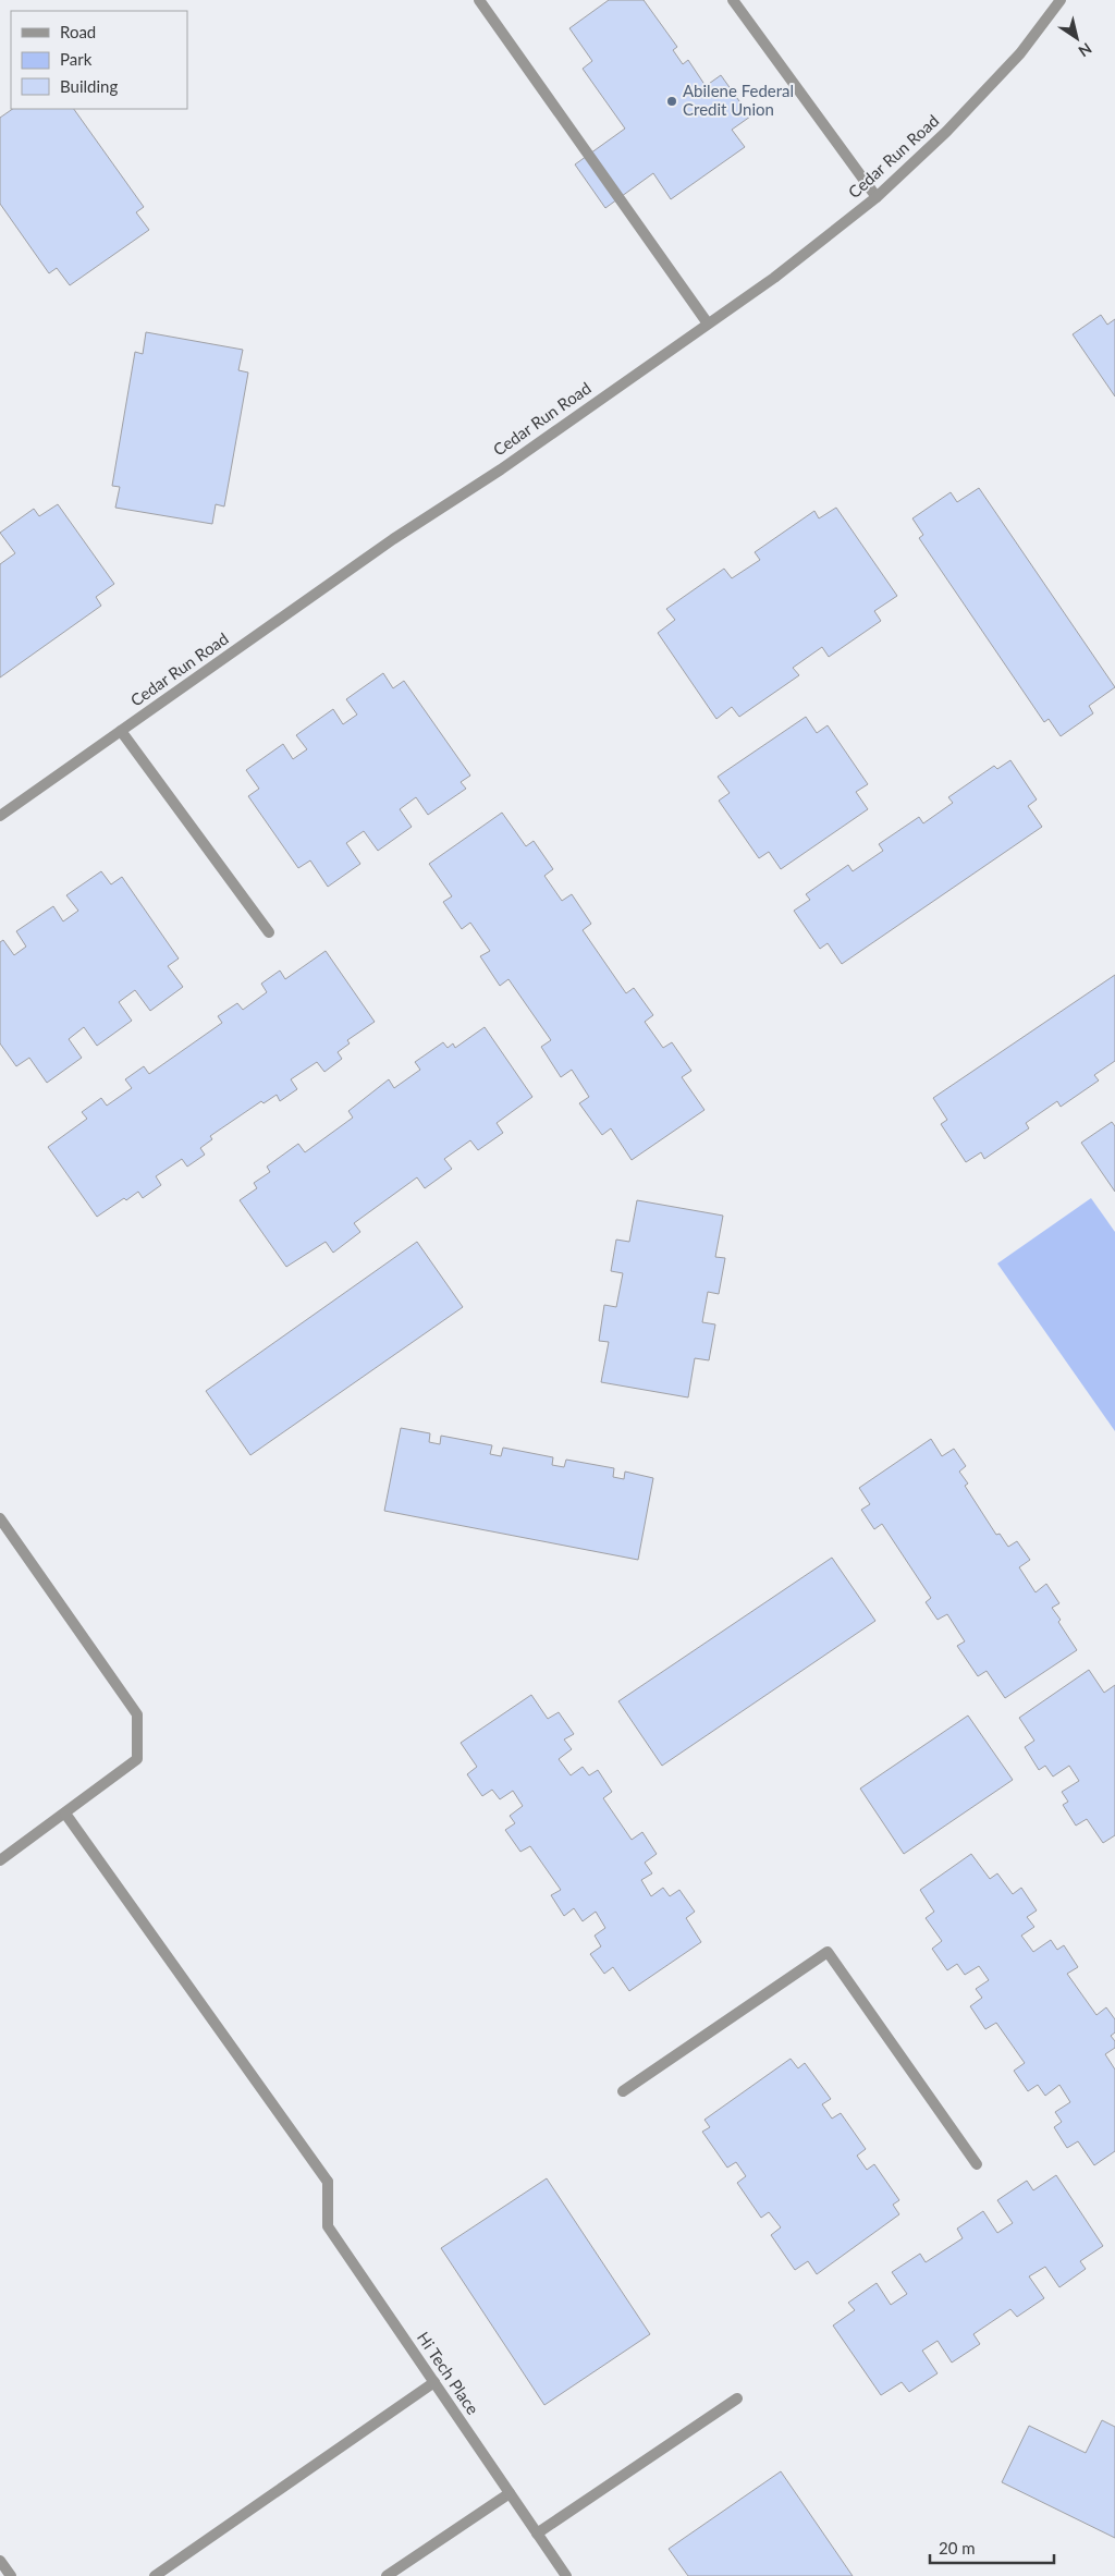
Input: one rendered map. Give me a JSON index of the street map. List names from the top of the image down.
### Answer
{
  "streets": {
    "street": ["Cedar Run Road", "Hi Tech Place"]
  },
  "places": ["Abilene Federal Credit Union"],
  "legend": ["Road", "Park", "Building"],
  "scale_bar": "20 m",
  "north": "bottom right"
}
